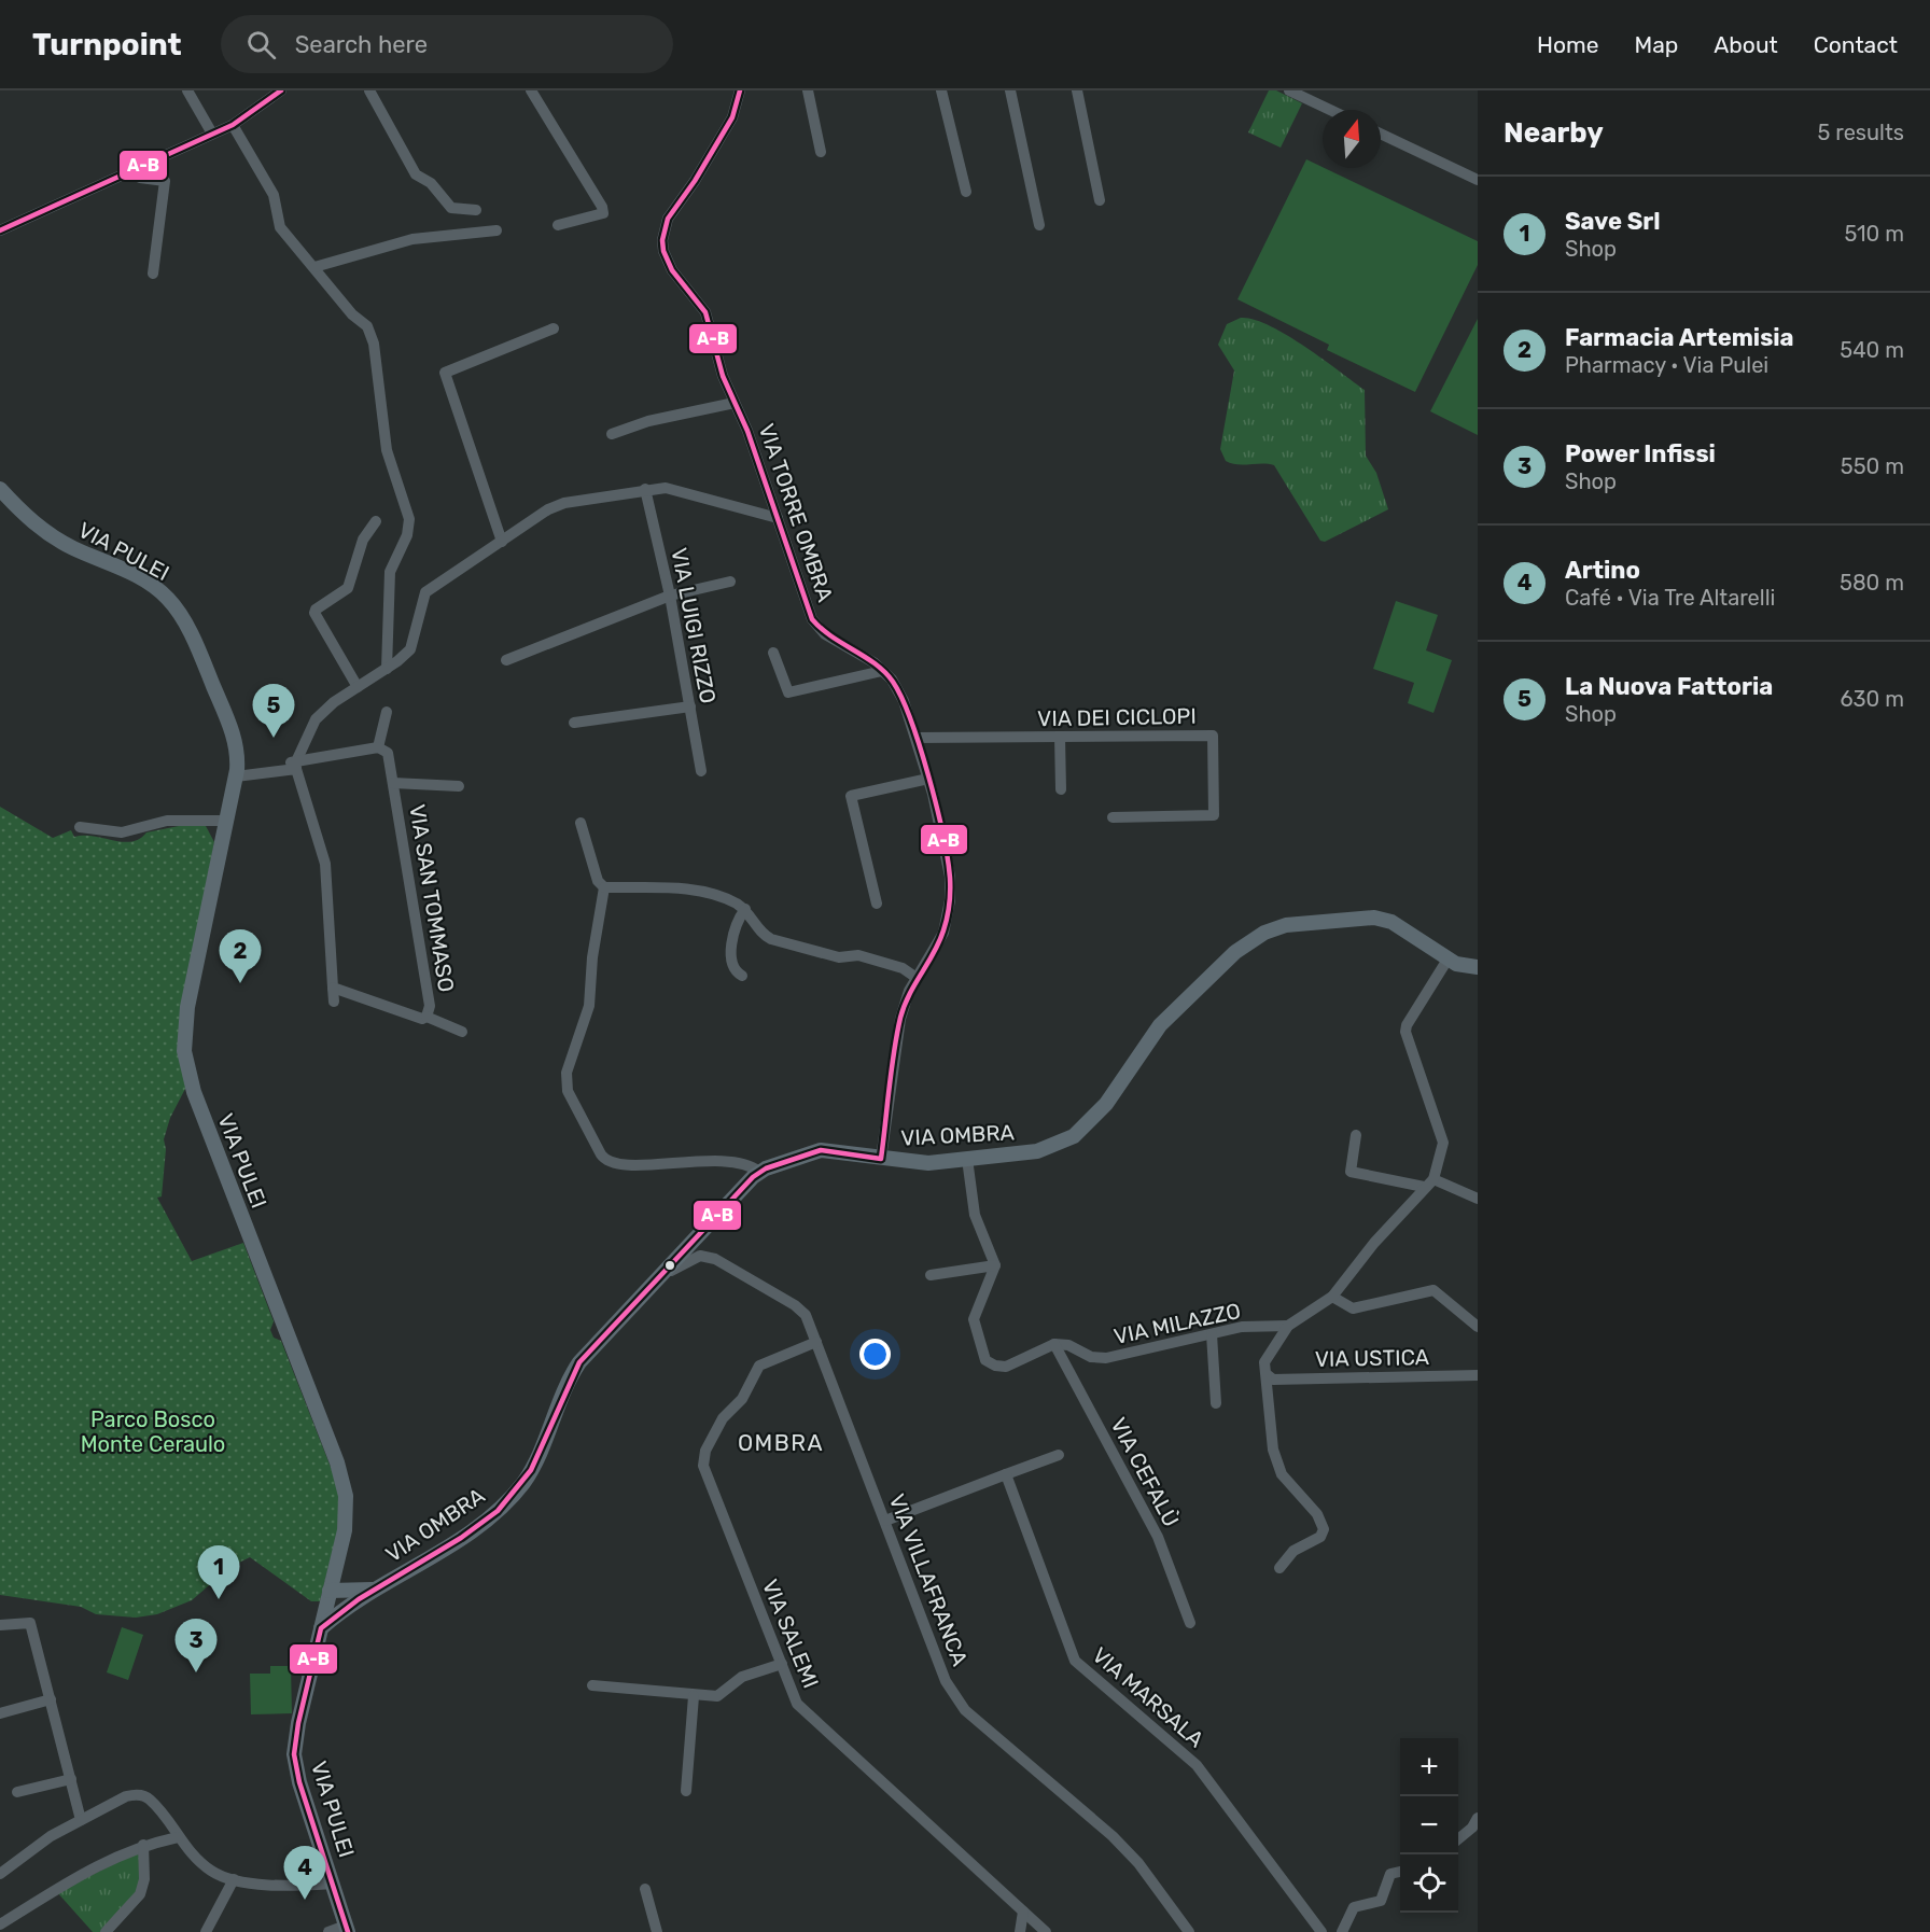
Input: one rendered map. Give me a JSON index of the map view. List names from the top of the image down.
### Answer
{
  "streets": {
    "main road": ["VIA PULEI", "VIA OMBRA"],
    "street": [
      "VIA TORRE OMBRA",
      "VIA LUIGI RIZZO",
      "VIA DEI CICLOPI",
      "VIA SAN TOMMASO",
      "VIA MILAZZO",
      "VIA USTICA",
      "VIA CEFALÙ",
      "VIA VILLAFRANCA",
      "VIA SALEMI",
      "VIA MARSALA"
    ]
  },
  "crossings": [
    ["VIA TORRE OMBRA", "VIA DEI CICLOPI"],
    ["VIA TORRE OMBRA", "VIA OMBRA"],
    ["VIA OMBRA", "VIA VILLAFRANCA"],
    ["VIA MILAZZO", "VIA CEFALÙ"],
    ["VIA VILLAFRANCA", "VIA SALEMI"]
  ],
  "districts": ["OMBRA"],
  "parks": ["Parco Bosco Monte Ceraulo"],
  "lines": ["transit line A-B"],
  "north": "top",
  "page": {
    "header": "Turnpoint",
    "search": "Search here",
    "nav": [
      "Home",
      "Map",
      "About",
      "Contact"
    ],
    "heading": ["Nearby", "5 results"],
    "list": [
      {
        "mark": "1",
        "name": "Save Srl",
        "note": "Shop",
        "value": "510 m"
      },
      {
        "mark": "2",
        "name": "Farmacia Artemisia",
        "note": "Pharmacy · Via Pulei",
        "value": "540 m"
      },
      {
        "mark": "3",
        "name": "Power Infissi",
        "note": "Shop",
        "value": "550 m"
      },
      {
        "mark": "4",
        "name": "Artino",
        "note": "Café · Via Tre Altarelli",
        "value": "580 m"
      },
      {
        "mark": "5",
        "name": "La Nuova Fattoria",
        "note": "Shop",
        "value": "630 m"
      }
    ],
    "pins": [
      "5",
      "2",
      "1",
      "3",
      "4"
    ],
    "map_buttons": ["+", "−"]
  }
}
